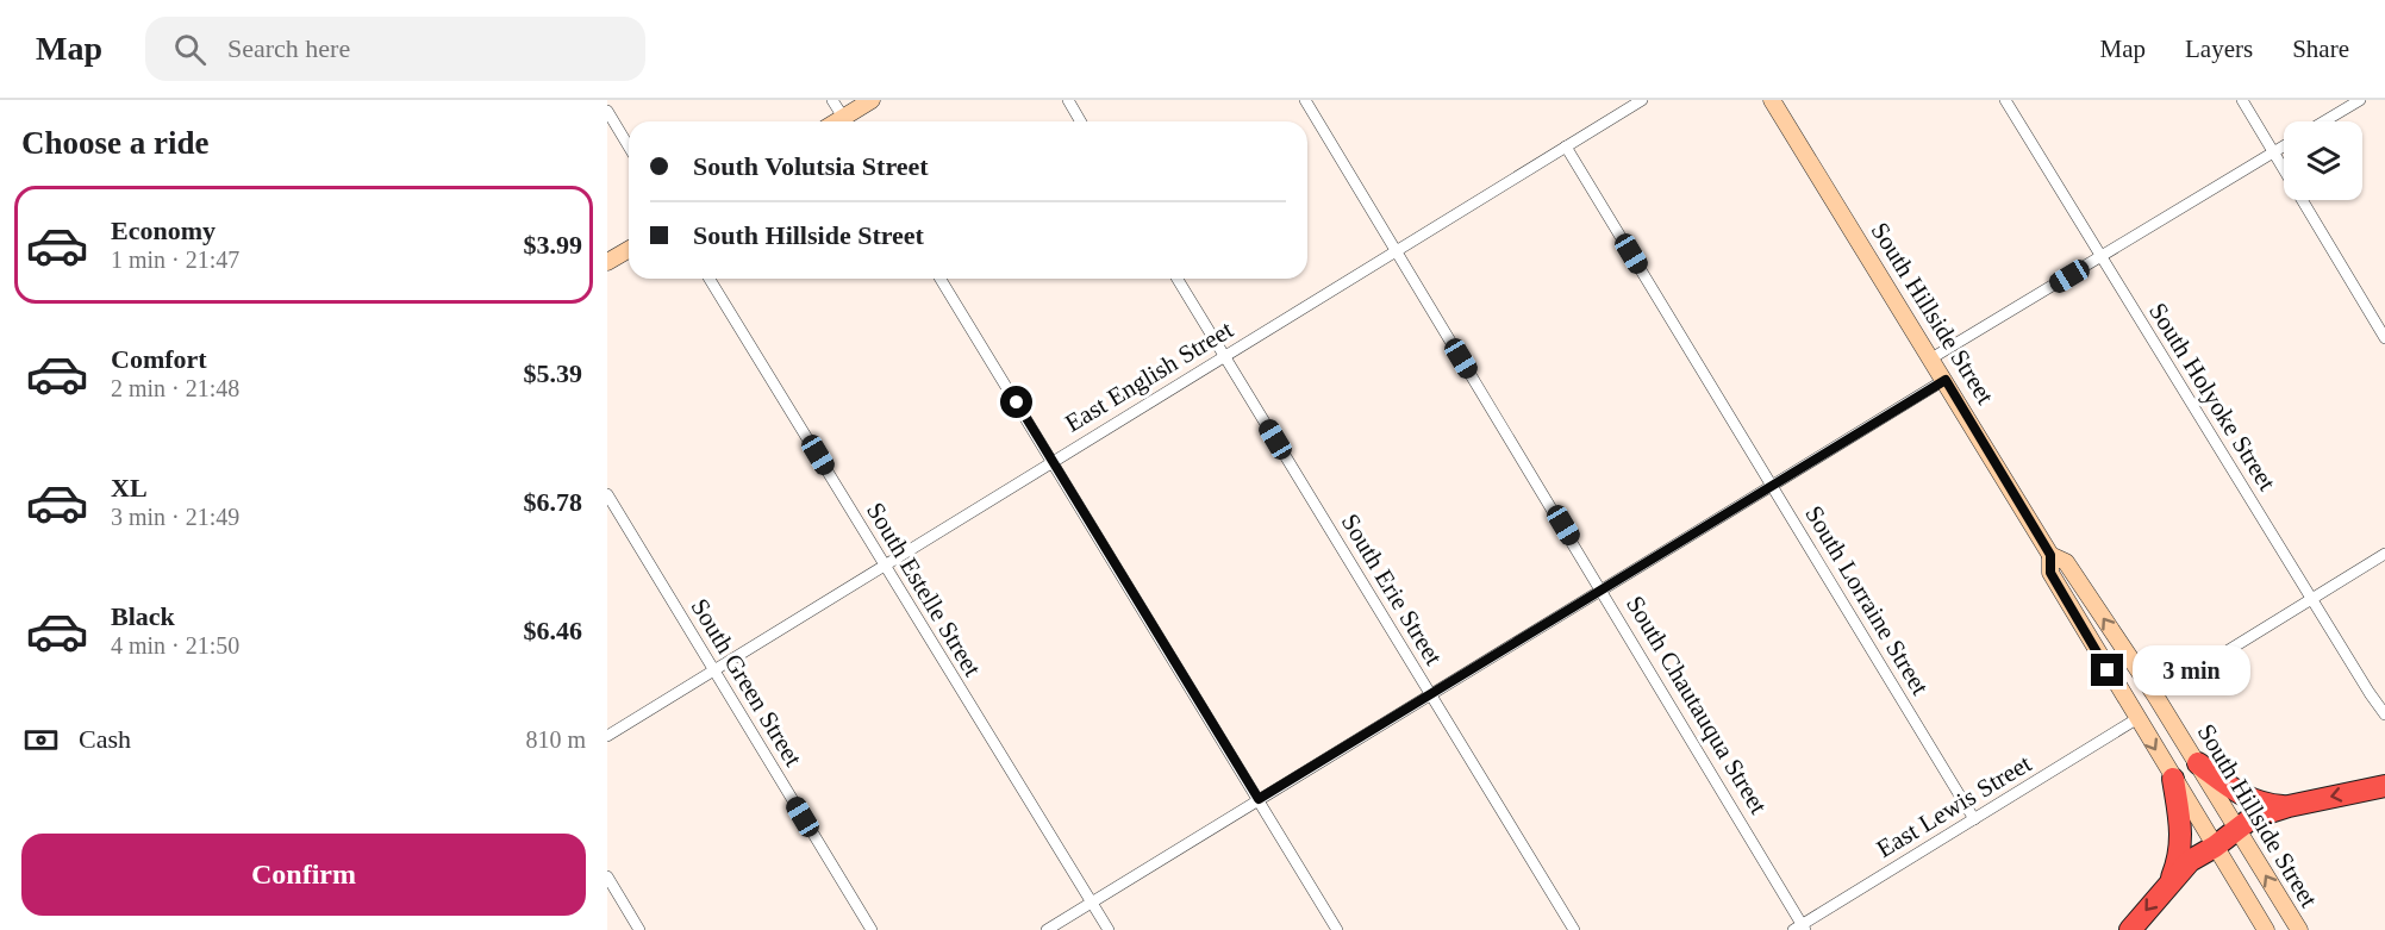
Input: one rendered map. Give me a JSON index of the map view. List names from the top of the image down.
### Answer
{
  "streets": {
    "main road": ["South Hillside Street"],
    "street": [
      "East English Street",
      "South Holyoke Street",
      "South Estelle Street",
      "South Erie Street",
      "South Lorraine Street",
      "South Green Street",
      "South Chautauqua Street",
      "East Lewis Street"
    ]
  },
  "crossings": [
    ["South Hillside Street", "East Lewis Street"],
    ["East English Street", "South Estelle Street"],
    ["East English Street", "South Erie Street"],
    ["East English Street", "South Lorraine Street"],
    ["East English Street", "South Green Street"],
    ["East English Street", "South Chautauqua Street"],
    ["South Lorraine Street", "East Lewis Street"],
    ["South Chautauqua Street", "East Lewis Street"]
  ],
  "page": {
    "header": "Map",
    "search": "Search here",
    "nav": ["Map", "Layers", "Share"],
    "heading": "Choose a ride",
    "banner": ["South Volutsia Street", "South Hillside Street"],
    "list": [
      {
        "name": "Economy",
        "note": "1 min · 21:47",
        "value": "$3.99"
      },
      {
        "name": "Comfort",
        "note": "2 min · 21:48",
        "value": "$5.39"
      },
      {
        "name": "XL",
        "note": "3 min · 21:49",
        "value": "$6.78"
      },
      {
        "name": "Black",
        "note": "4 min · 21:50",
        "value": "$6.46"
      }
    ],
    "bubble": "3 min",
    "pay": ["Cash", "810 m"],
    "buttons": "Confirm"
  }
}
